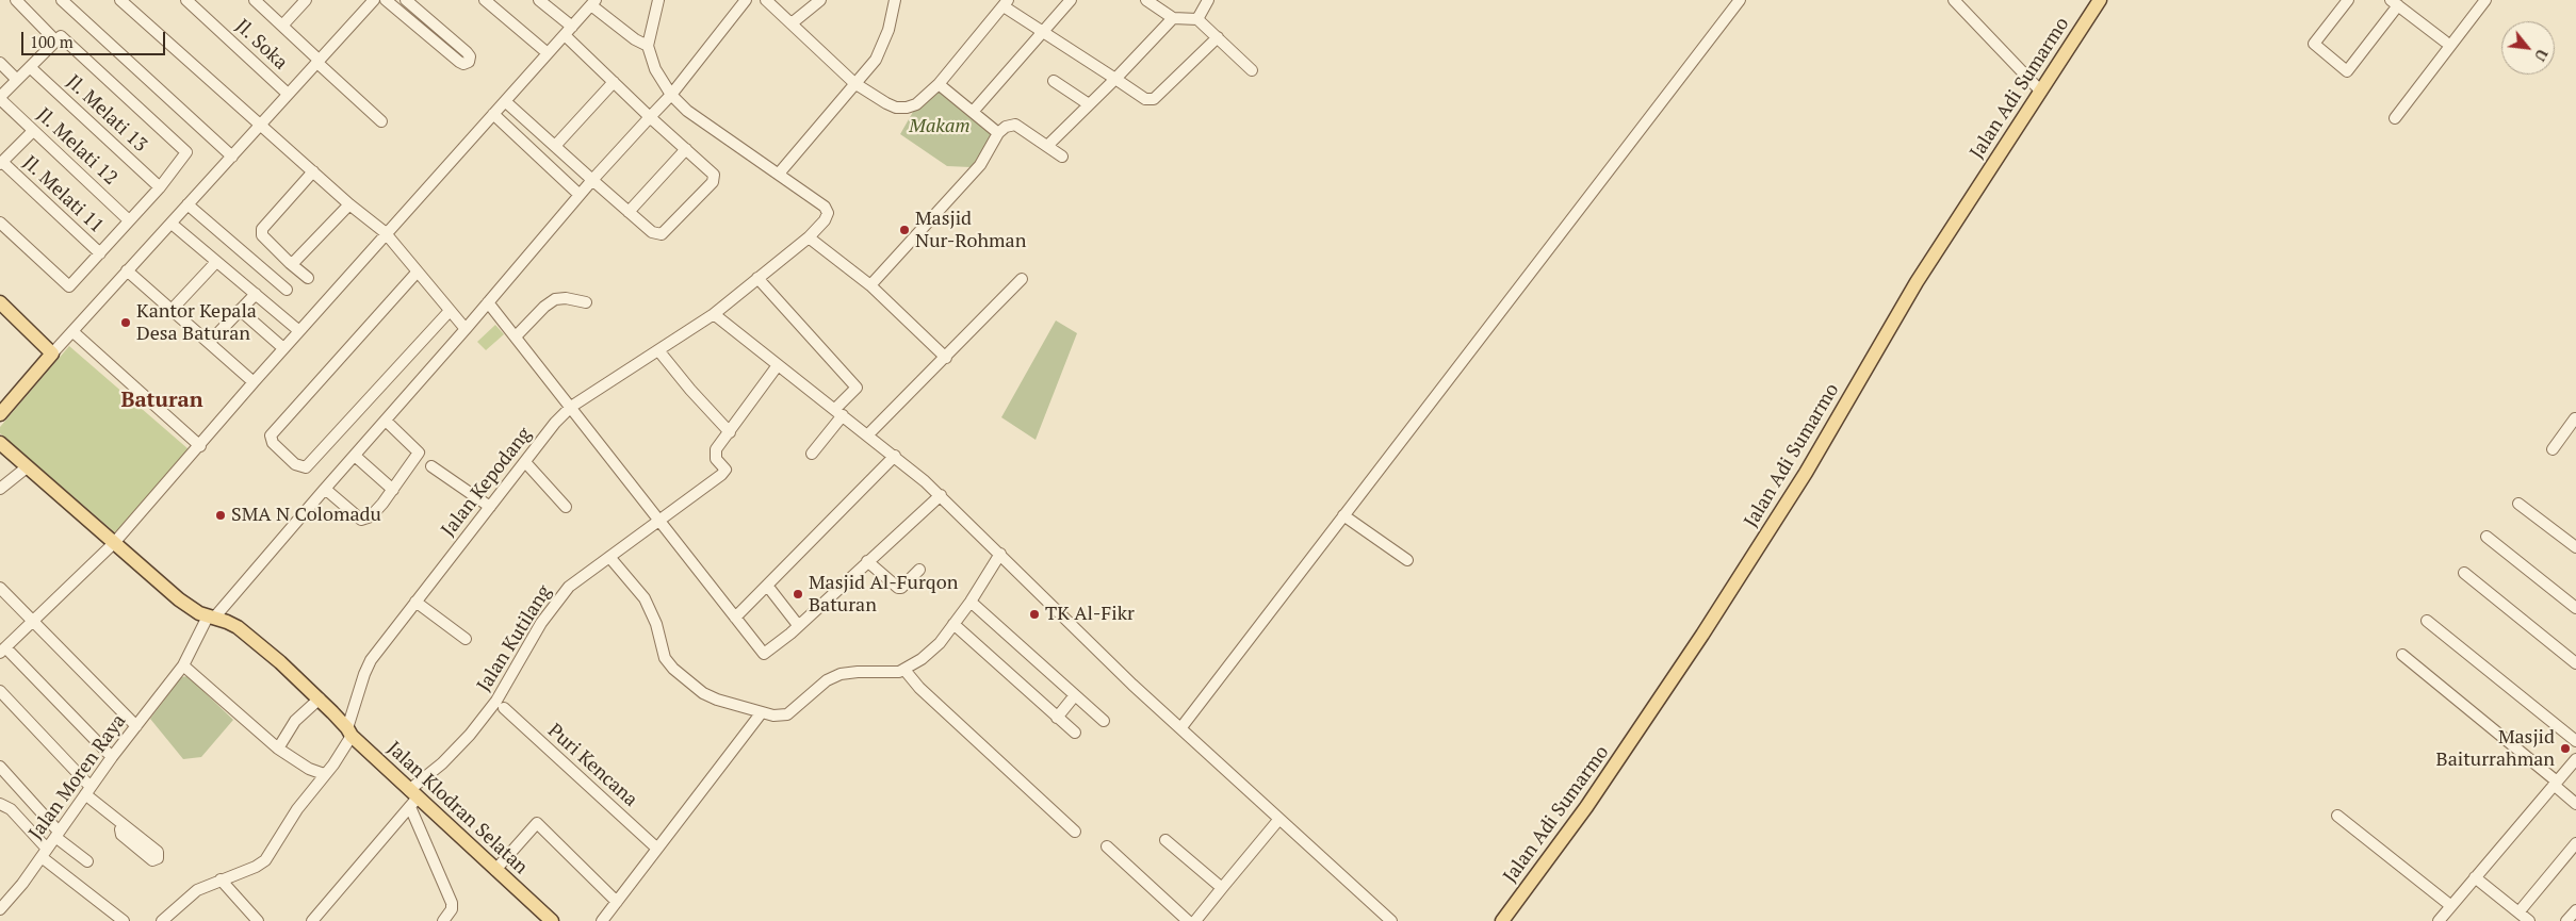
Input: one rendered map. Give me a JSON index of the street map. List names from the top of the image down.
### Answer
{
  "streets": {
    "main road": ["Jalan Adi Sumarmo", "Jalan Klodran Selatan"],
    "street": [
      "Jl. Soka",
      "Jl. Melati 13",
      "Jl. Melati 12",
      "Jl. Melati 11",
      "Jalan Kepodang",
      "Jalan Kutilang",
      "Puri Kencana",
      "Jalan Moren Raya"
    ]
  },
  "crossings": [
    ["Jalan Kepodang", "Jalan Klodran Selatan"],
    ["Jalan Kutilang", "Jalan Klodran Selatan"],
    ["Jalan Moren Raya", "Jalan Klodran Selatan"]
  ],
  "districts": ["Baturan"],
  "parks": ["Makam"],
  "places": [
    "Masjid Nur-Rohman",
    "Kantor Kepala Desa Baturan",
    "SMA N Colomadu",
    "Masjid Al-Furqon Baturan",
    "TK Al-Fikr",
    "Masjid Baiturrahman"
  ],
  "scale_bar": "100 m",
  "north": "bottom right"
}
